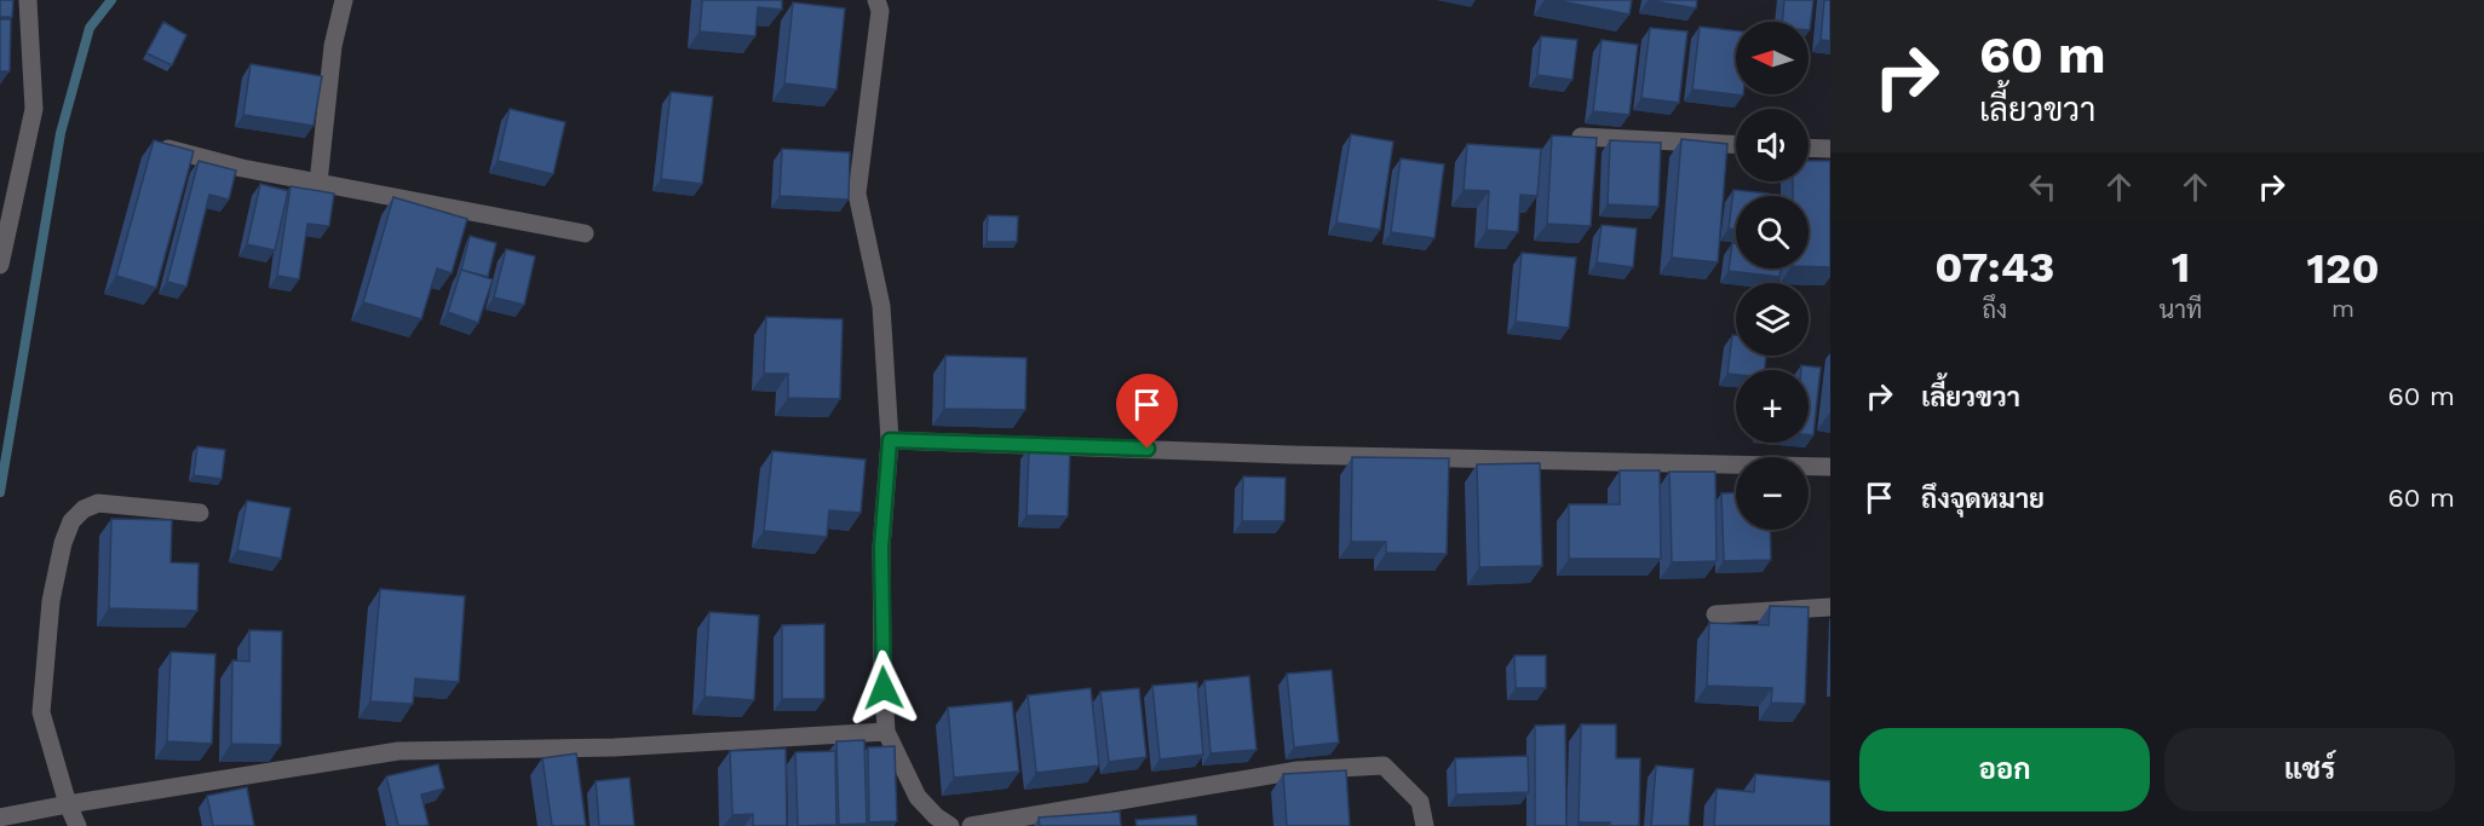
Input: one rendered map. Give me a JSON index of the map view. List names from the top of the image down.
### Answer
{
  "north": "left",
  "page": {
    "turn": ["60 m", "เลี้ยวขวา"],
    "map_buttons": ["+", "−"],
    "eta": [
      "07:43",
      "ถึง",
      "1",
      "นาที",
      "120",
      "m"
    ],
    "list": [
      {
        "name": "เลี้ยวขวา",
        "value": "60 m"
      },
      {
        "name": "ถึงจุดหมาย",
        "value": "60 m"
      }
    ],
    "buttons": ["ออก", "แชร์"]
  }
}
